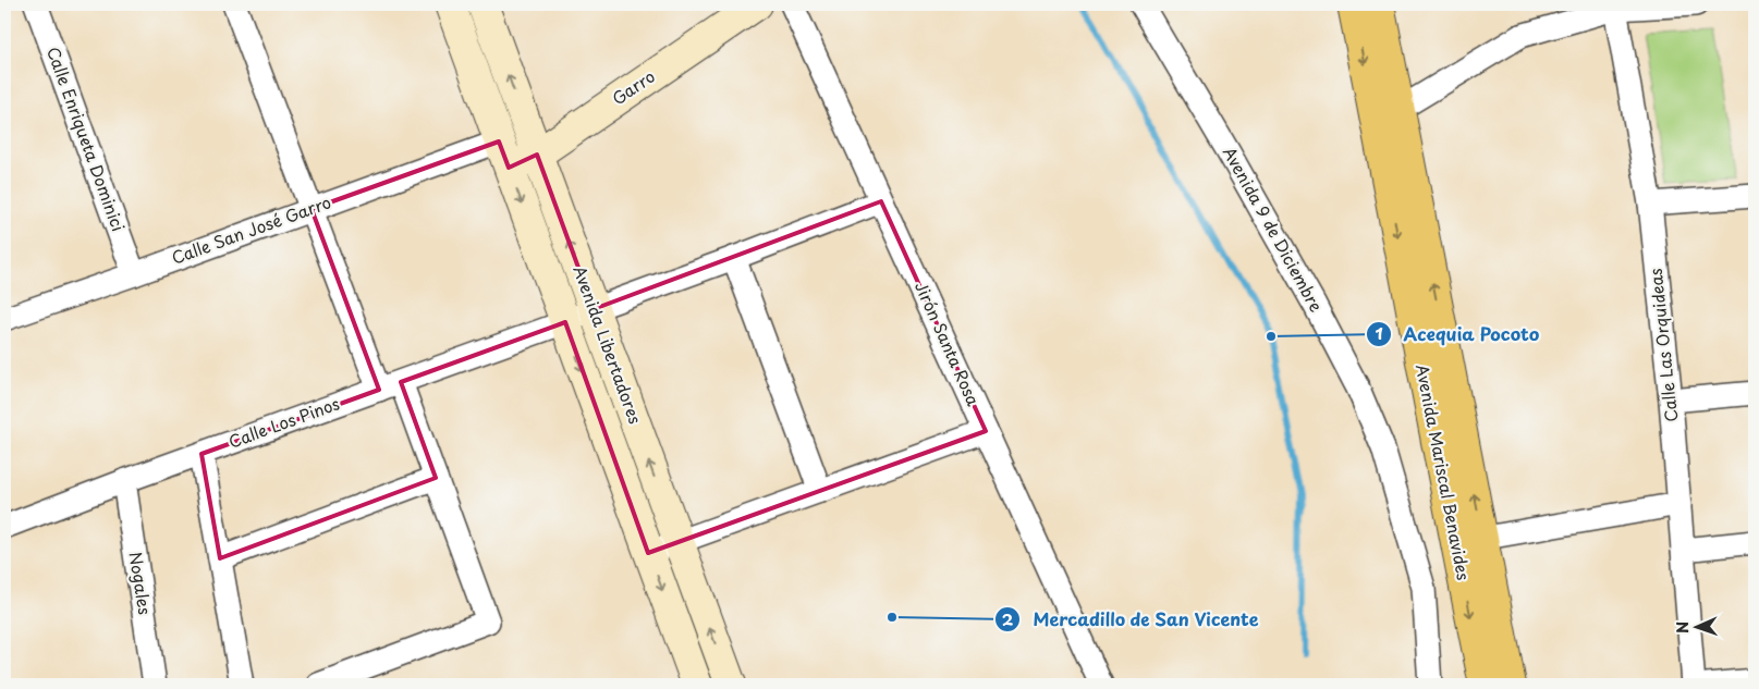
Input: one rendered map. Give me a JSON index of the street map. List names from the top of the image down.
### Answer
{
  "streets": {
    "highway": ["Avenida Mariscal Benavides"],
    "street": [
      "Garro",
      "Calle Enriqueta Dominici",
      "Avenida 9 de Diciembre",
      "Calle San José Garro",
      "Jirón Santa Rosa",
      "Avenida Libertadores",
      "Calle Las Orquideas",
      "Calle Los Pinos",
      "Nogales"
    ]
  },
  "crossings": [
    ["Garro", "Calle San José Garro"],
    ["Garro", "Avenida Libertadores"],
    ["Calle Enriqueta Dominici", "Calle San José Garro"],
    ["Calle San José Garro", "Avenida Libertadores"],
    ["Jirón Santa Rosa", "Calle Los Pinos"],
    ["Avenida Libertadores", "Calle Los Pinos"],
    ["Calle Los Pinos", "Nogales"]
  ],
  "places": ["Acequia Pocoto", "Mercadillo de San Vicente"],
  "north": "left"
}
